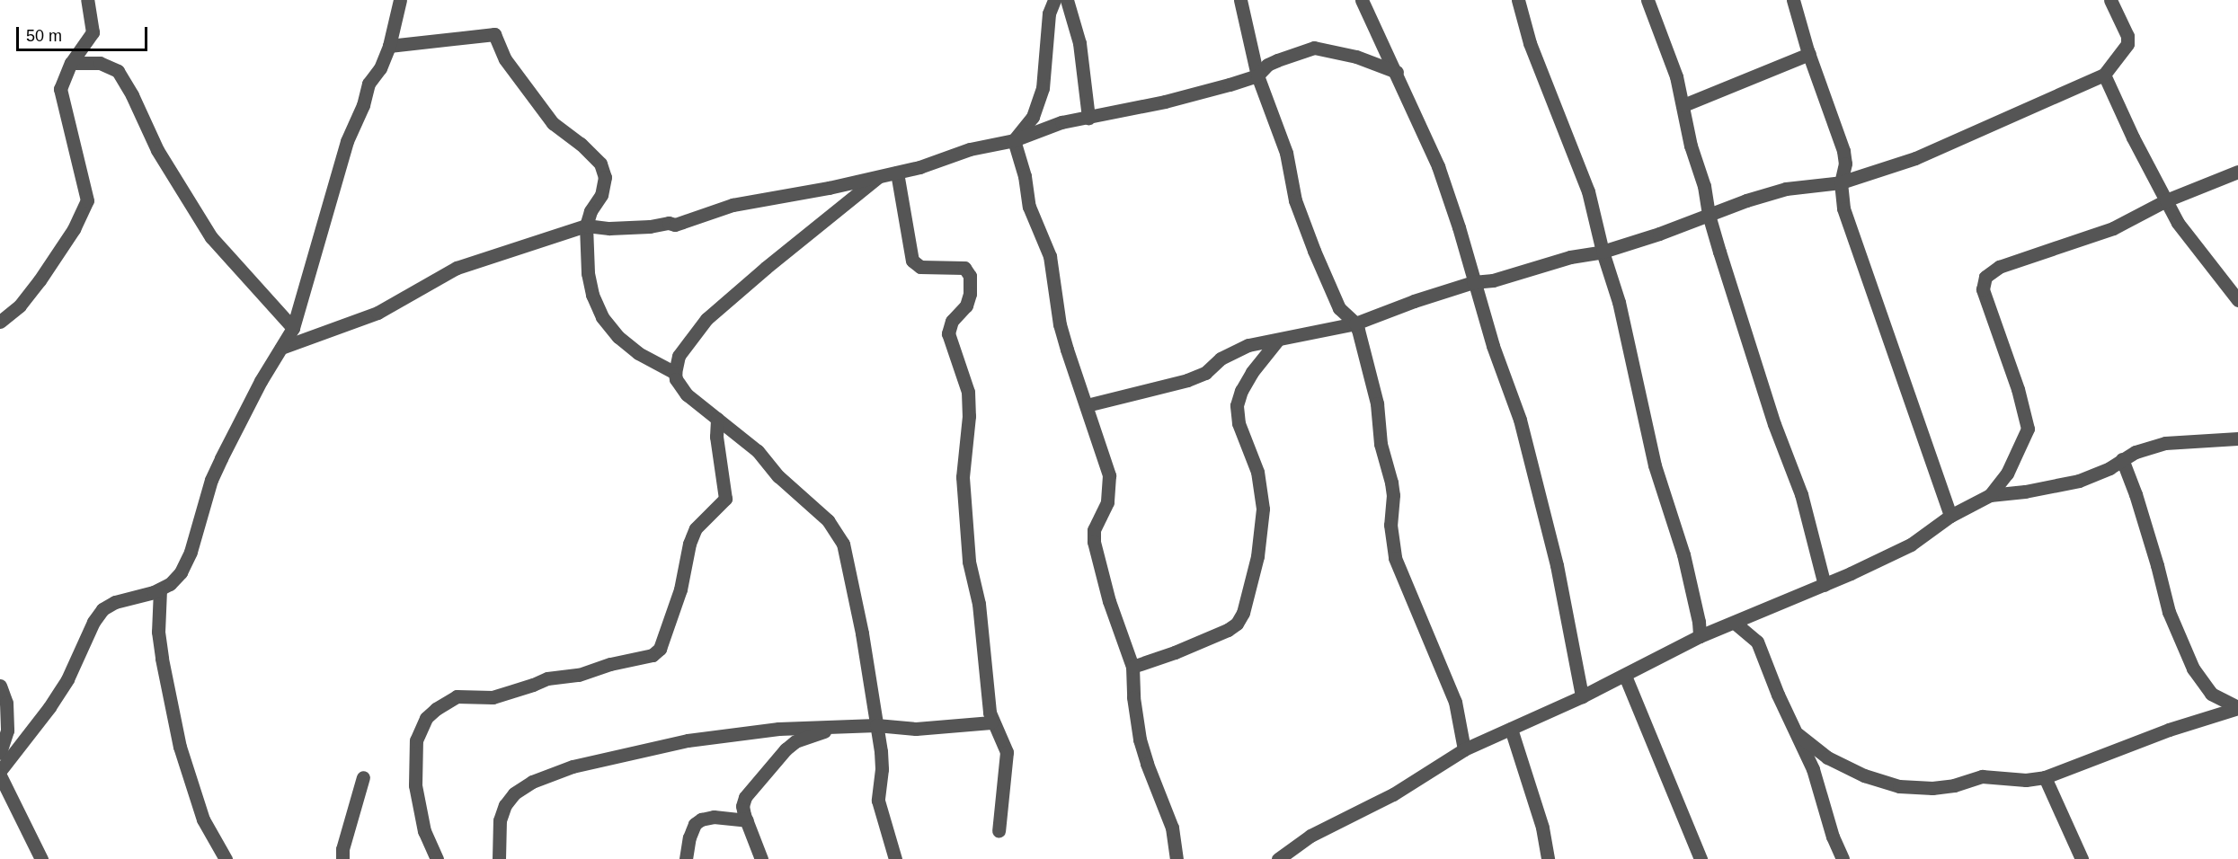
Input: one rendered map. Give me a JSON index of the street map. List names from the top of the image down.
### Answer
{
  "scale_bar": "50 m"
}
